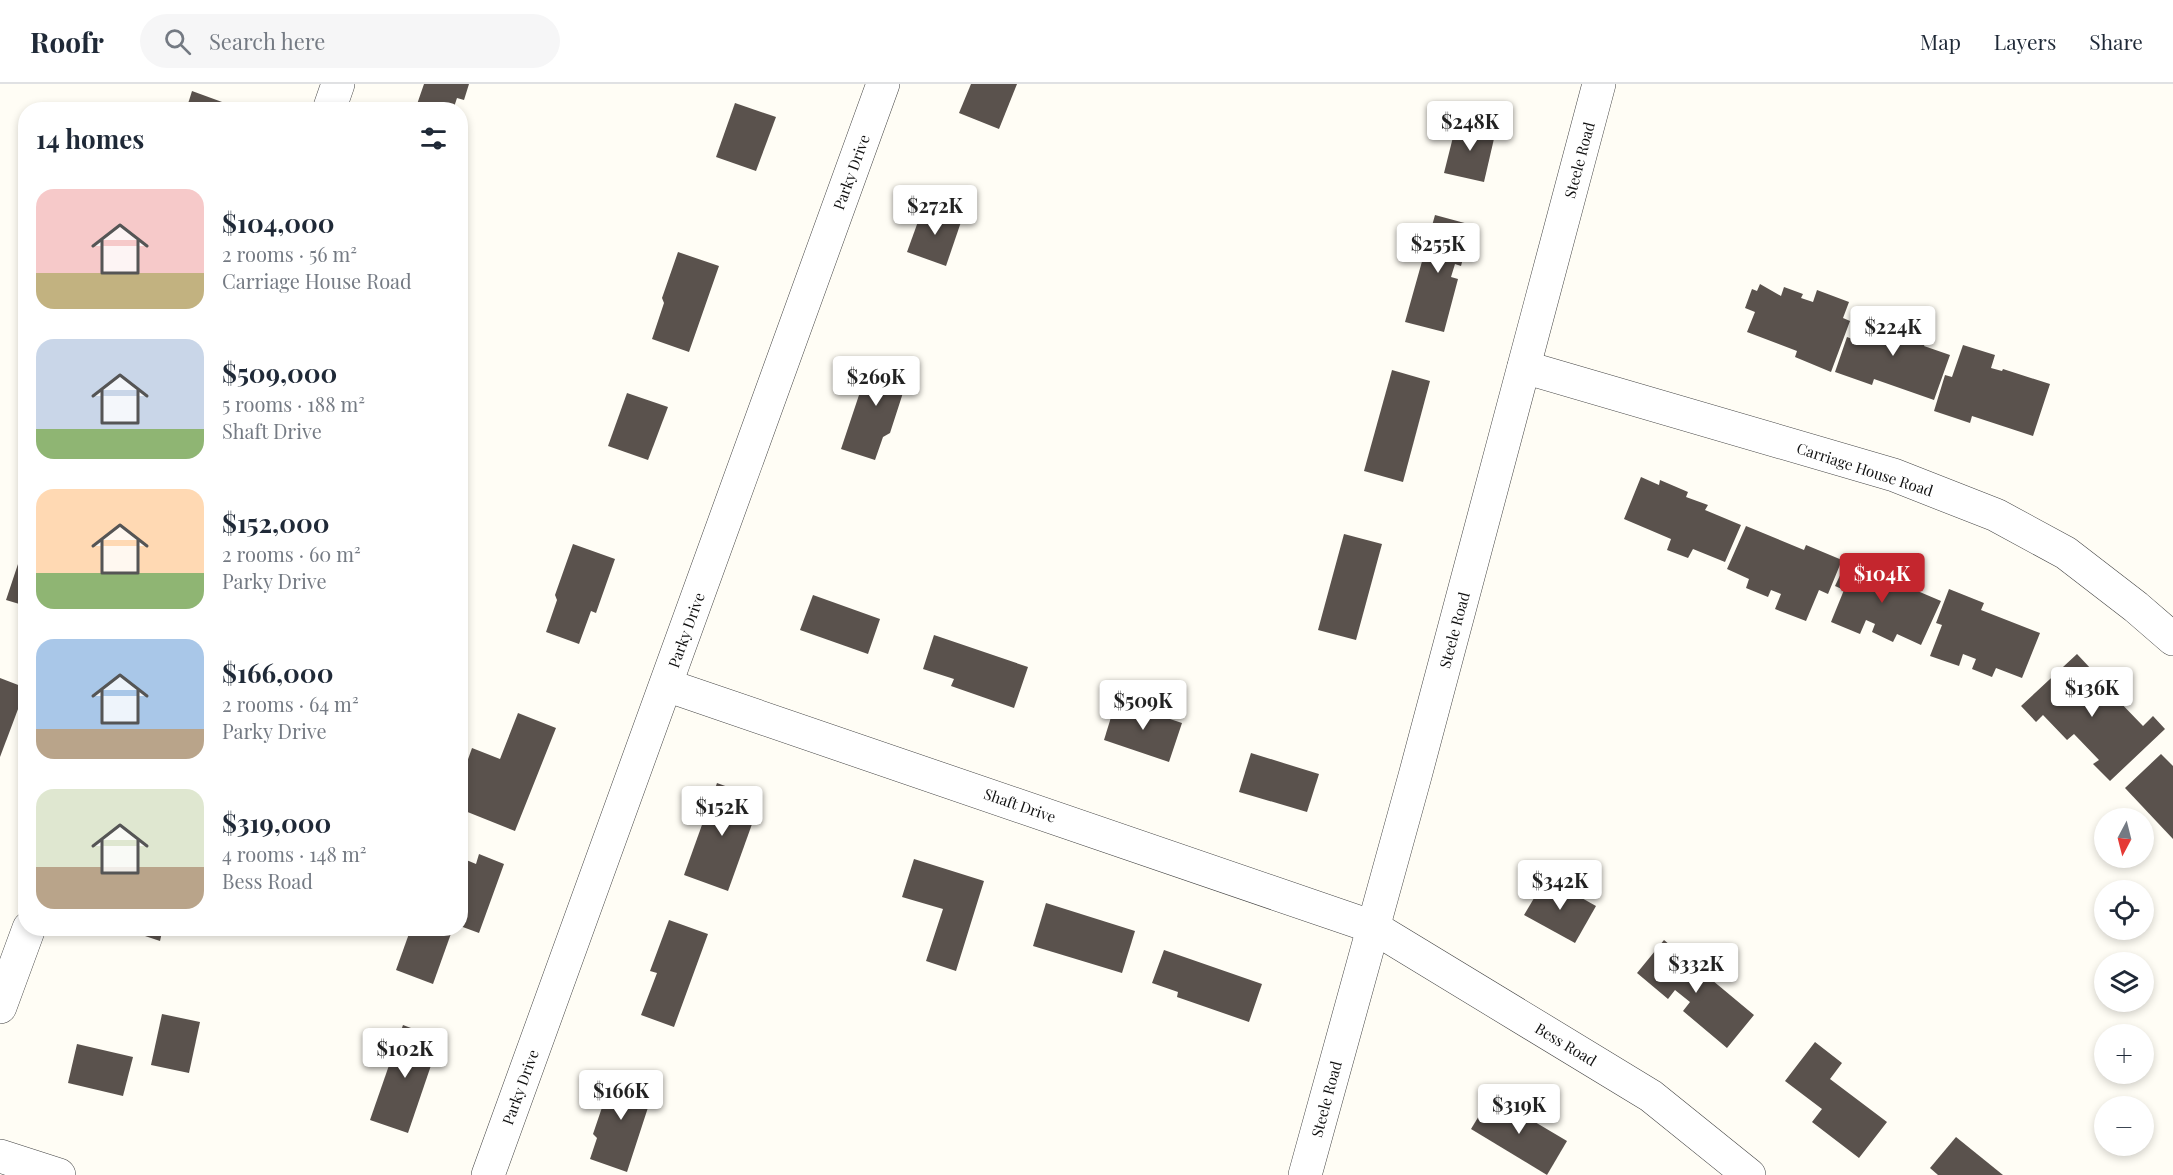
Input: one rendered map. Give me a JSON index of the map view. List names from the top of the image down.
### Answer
{
  "streets": {
    "street": [
      "Steele Road",
      "Parky Drive",
      "Carriage House Road",
      "Shaft Drive",
      "Bess Road"
    ]
  },
  "crossings": [
    ["Steele Road", "Carriage House Road"],
    ["Steele Road", "Shaft Drive"],
    ["Steele Road", "Bess Road"],
    ["Parky Drive", "Shaft Drive"],
    ["Shaft Drive", "Bess Road"]
  ],
  "north": "bottom",
  "page": {
    "header": "Roofr",
    "search": "Search here",
    "nav": ["Map", "Layers", "Share"],
    "price": [
      "$248K",
      "$272K",
      "$255K",
      "$224K",
      "$269K",
      "$104K",
      "$136K",
      "$509K",
      "$152K",
      "$342K",
      "$332K",
      "$102K",
      "$166K",
      "$319K"
    ],
    "heading": "14 homes",
    "list": [
      {
        "name": "$104,000",
        "note": "2 rooms · 56 m² · Carriage House Road"
      },
      {
        "name": "$509,000",
        "note": "5 rooms · 188 m² · Shaft Drive"
      },
      {
        "name": "$152,000",
        "note": "2 rooms · 60 m² · Parky Drive"
      },
      {
        "name": "$166,000",
        "note": "2 rooms · 64 m² · Parky Drive"
      },
      {
        "name": "$319,000",
        "note": "4 rooms · 148 m² · Bess Road"
      }
    ],
    "map_buttons": ["+", "−"]
  }
}
